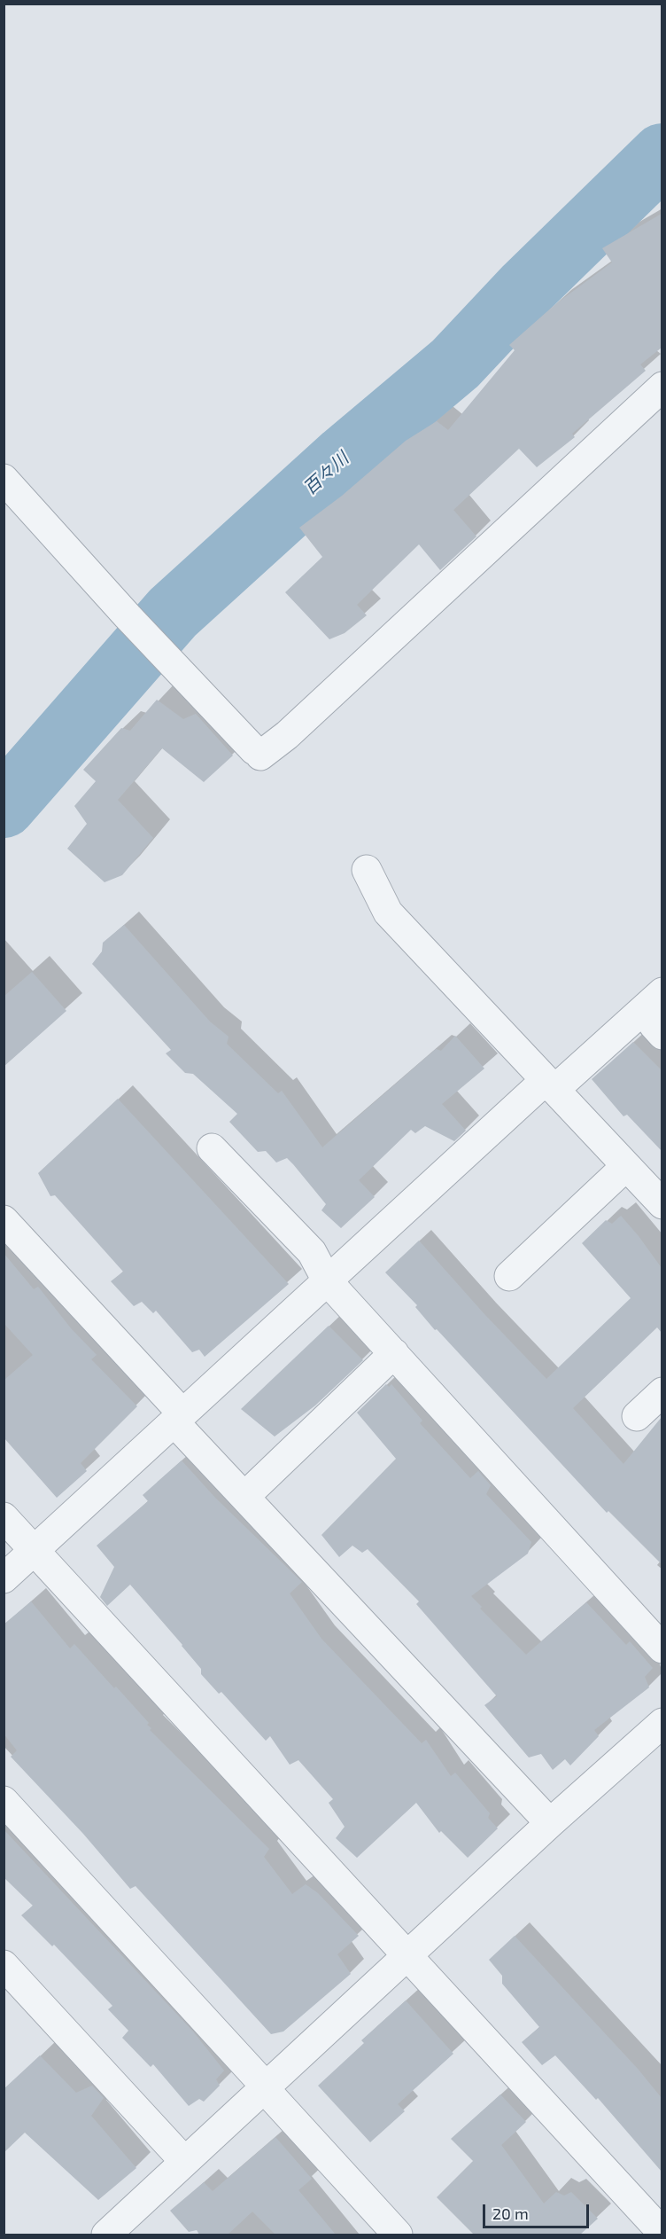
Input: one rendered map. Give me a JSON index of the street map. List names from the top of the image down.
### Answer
{
  "water": ["百々川"],
  "scale_bar": "20 m"
}
